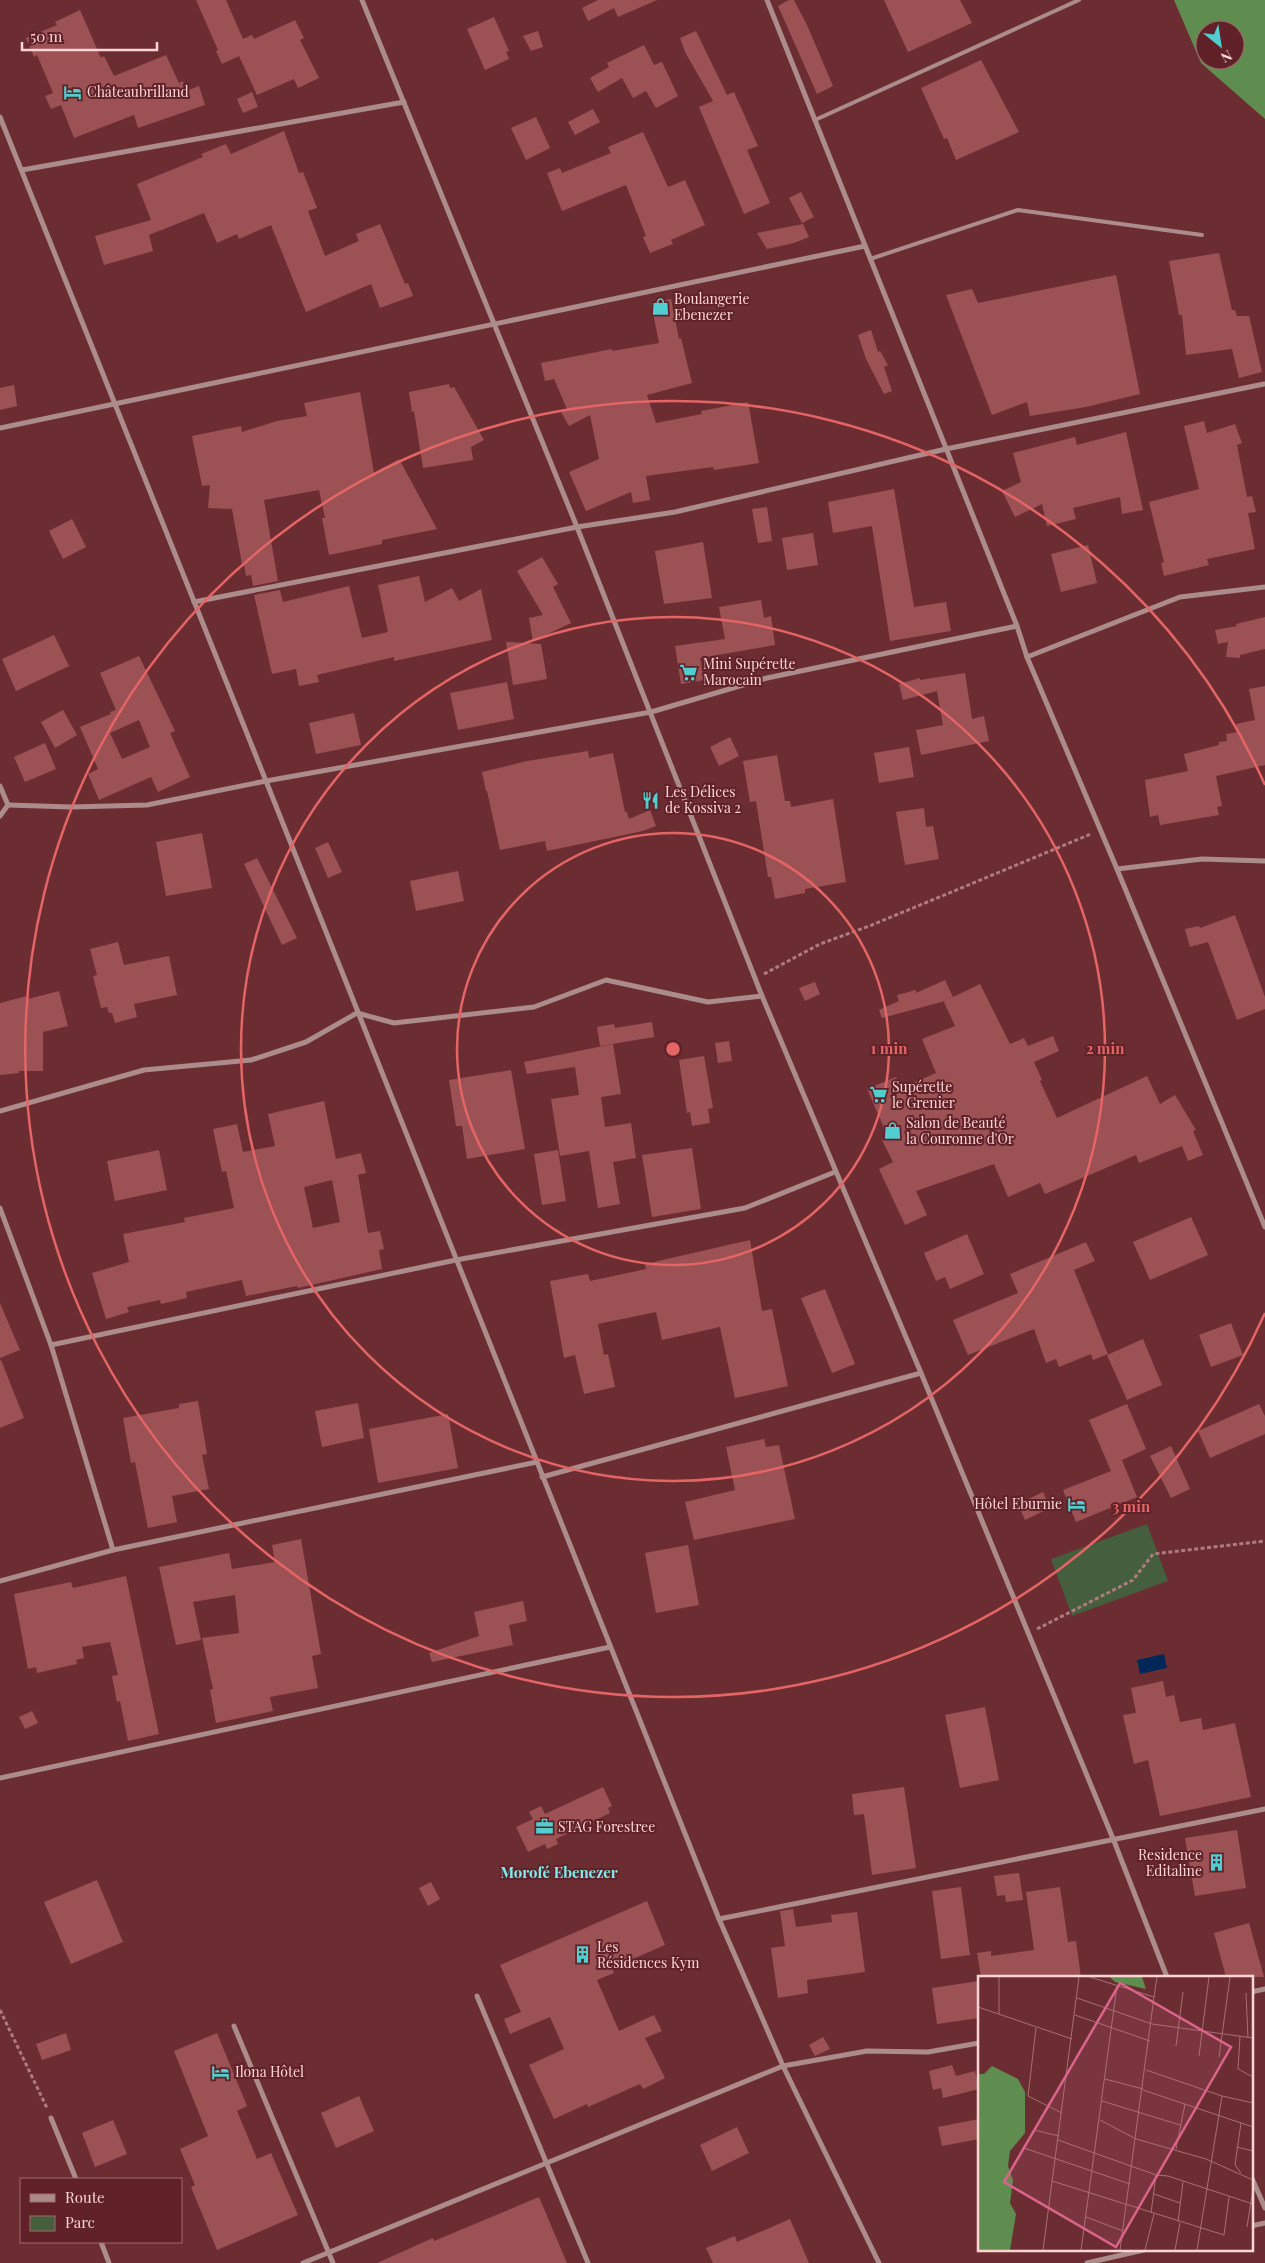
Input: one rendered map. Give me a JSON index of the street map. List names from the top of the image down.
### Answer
{
  "districts": ["Morofé Ebenezer"],
  "places": {
    "hotel": ["Châteaubrilland", "Hôtel Eburnie", "Ilona Hôtel"],
    "shop": ["Boulangerie Ebenezer", "Salon de Beauté la Couronne d'Or"],
    "supermarket": ["Mini Supérette Marocain", "Supérette le Grenier"],
    "restaurant": ["Les Délices de Kossiva 2"],
    "office": ["STAG Forestree"],
    "building": ["Residence Editaline", "Les Résidences Kym"]
  },
  "legend": ["Route", "Parc"],
  "scale_bar": "50 m",
  "north": "bottom right",
  "rings": ["1 min", "2 min", "3 min"]
}
